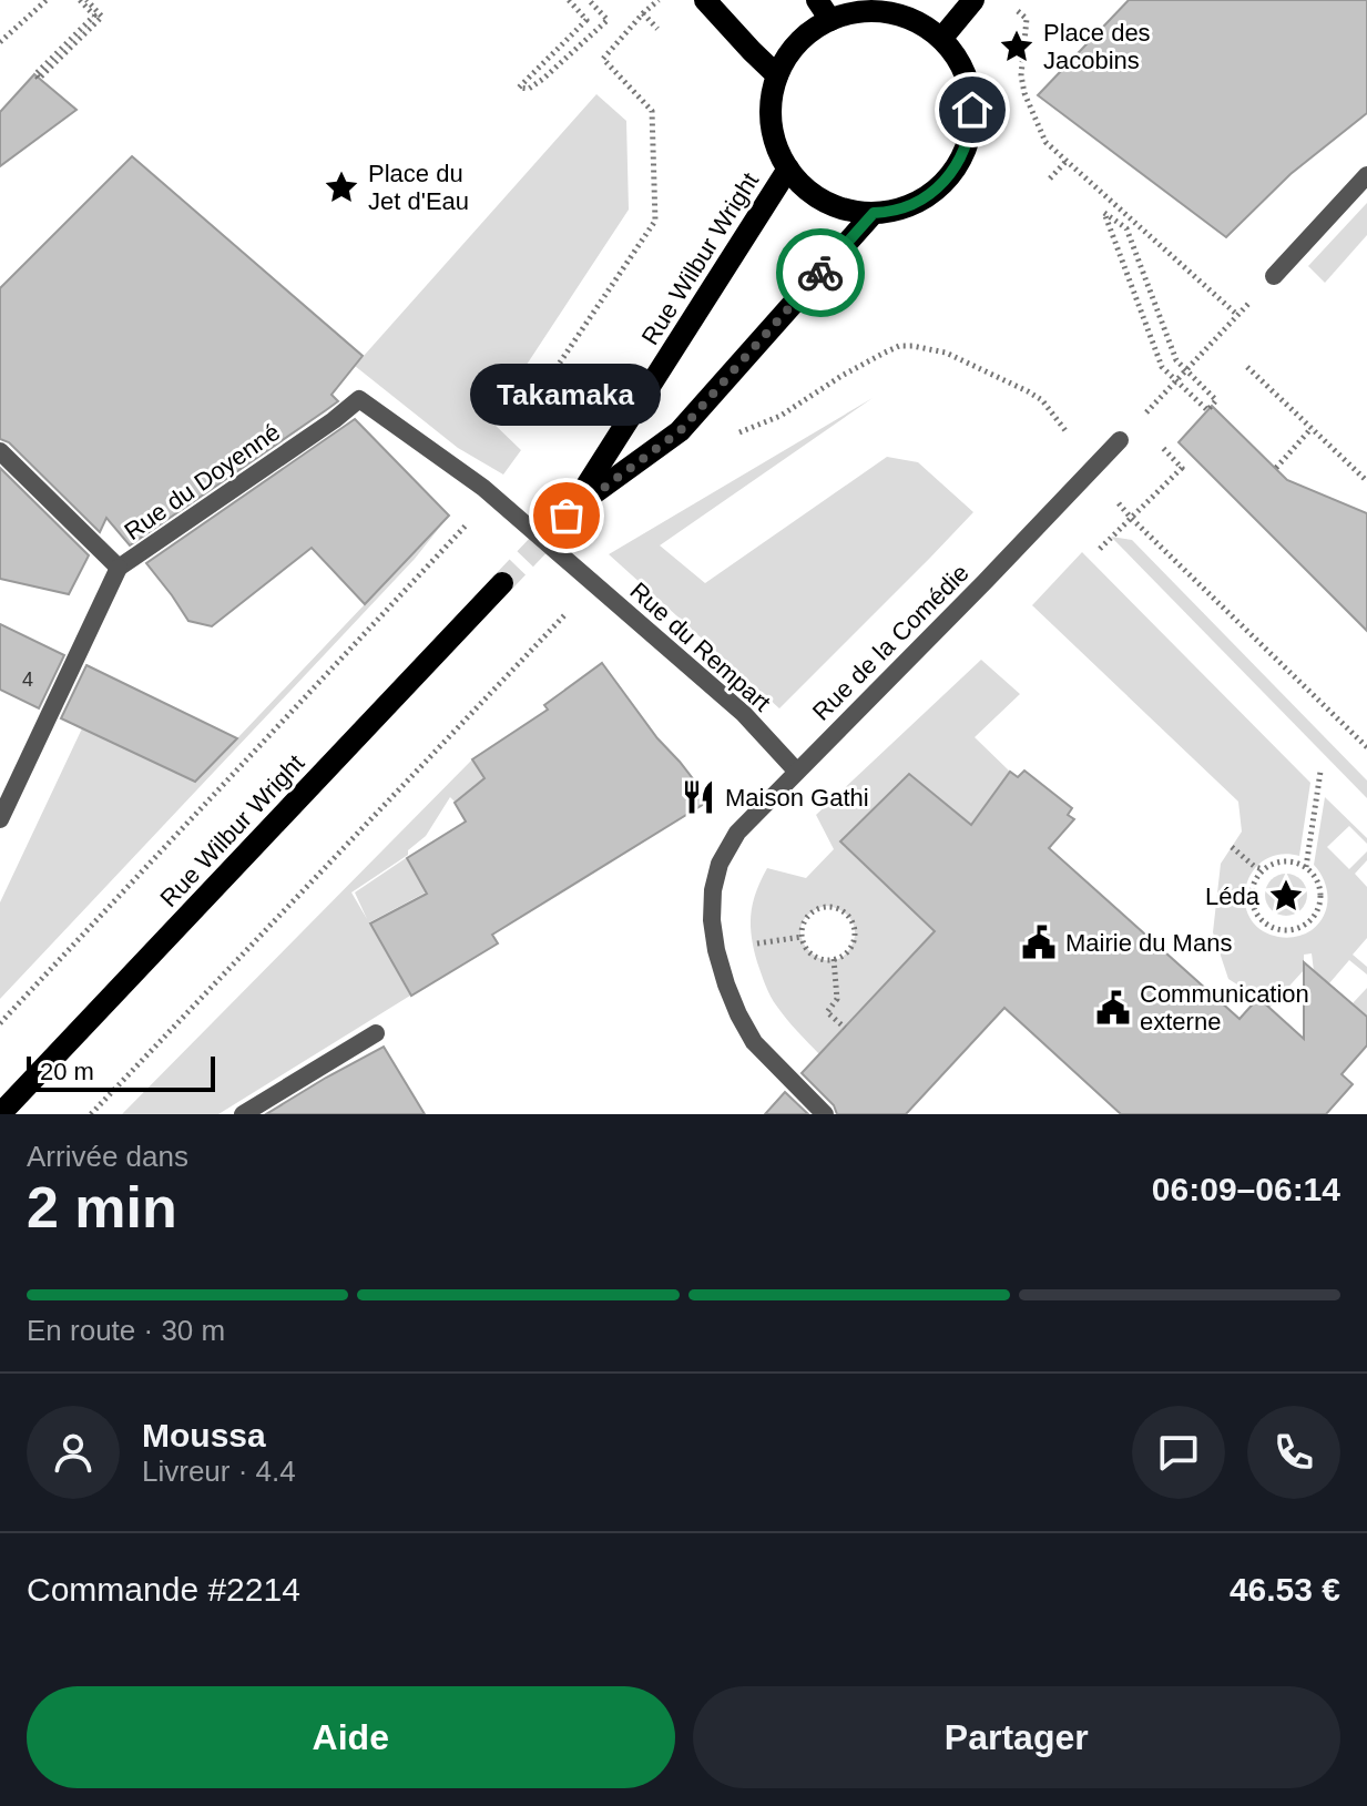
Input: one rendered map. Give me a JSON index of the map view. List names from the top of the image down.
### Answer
{
  "streets": {
    "main road": ["Rue Wilbur Wright"],
    "street": ["Rue du Doyenné", "Rue de la Comédie", "Rue du Rempart"]
  },
  "crossings": [
    ["Rue du Doyenné", "Rue du Rempart"],
    ["Rue de la Comédie", "Rue du Rempart"]
  ],
  "places": {
    "place": ["Place des Jacobins", "Place du Jet d'Eau", "Léda"],
    "other": ["Takamaka"],
    "restaurant": ["Maison Gathi"],
    "public building": ["Mairie du Mans", "Communication externe"]
  },
  "house_numbers": ["4"],
  "scale_bar": "20 m",
  "page": {
    "bubble": "Takamaka",
    "scale": "20 m",
    "heading": ["2 min", "Arrivée dans", "06:09–06:14"],
    "panel": [
      "Moussa",
      "Livreur · 4.4",
      "Commande #2214",
      "46.53 €"
    ],
    "bar": "En route · 30 m",
    "buttons": ["Aide", "Partager"]
  }
}
